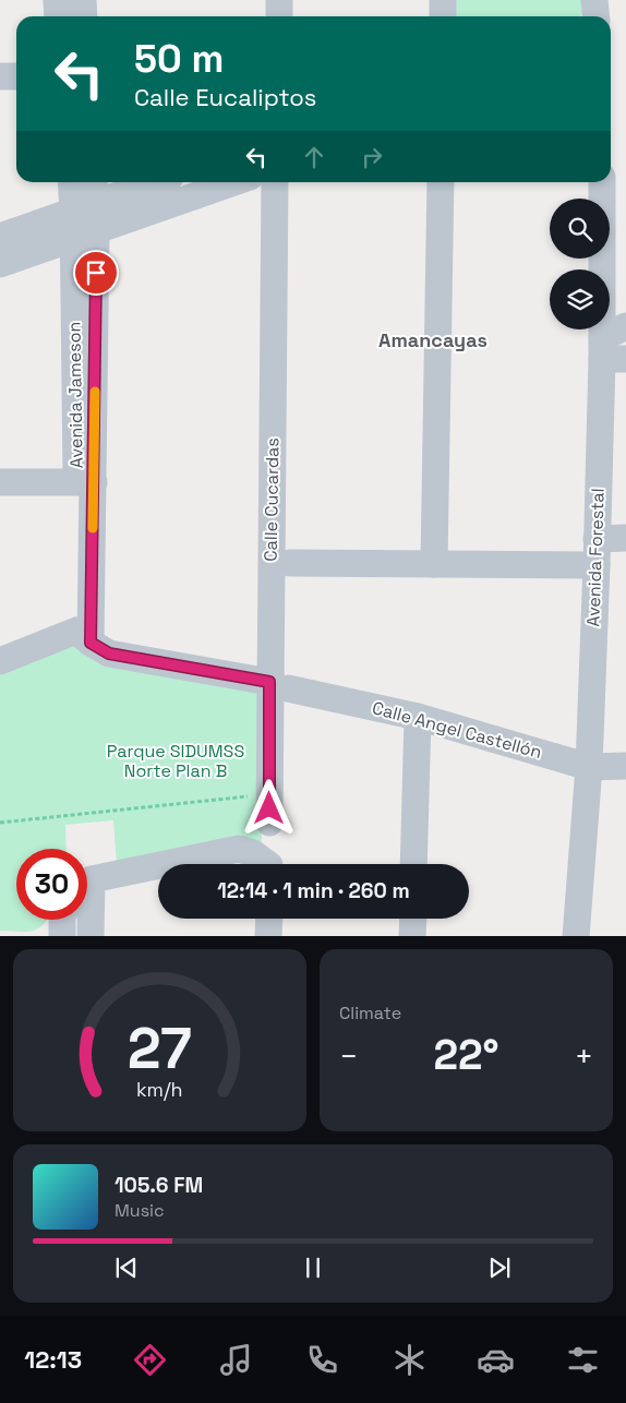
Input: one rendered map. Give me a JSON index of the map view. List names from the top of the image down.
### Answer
{
  "streets": {
    "street": [
      "Avenida Jameson",
      "Calle Cucardas",
      "Avenida Forestal",
      "Calle Angel Castellón"
    ]
  },
  "crossings": [
    ["Avenida Jameson", "Calle Angel Castellón"],
    ["Calle Cucardas", "Calle Angel Castellón"],
    ["Avenida Forestal", "Calle Angel Castellón"]
  ],
  "districts": ["Amancayas"],
  "parks": ["Parque SIDUMSS Norte Plan B"],
  "page": {
    "turn": ["50 m", "Calle Eucaliptos"],
    "limit": "30",
    "trip": "12:14 · 1 min · 260 m",
    "tile": "Climate",
    "heat": ["−", "22°", "+"],
    "song": ["105.6 FM", "Music"],
    "tabs": "12:13",
    "gauge": ["27", "km/h"]
  }
}
